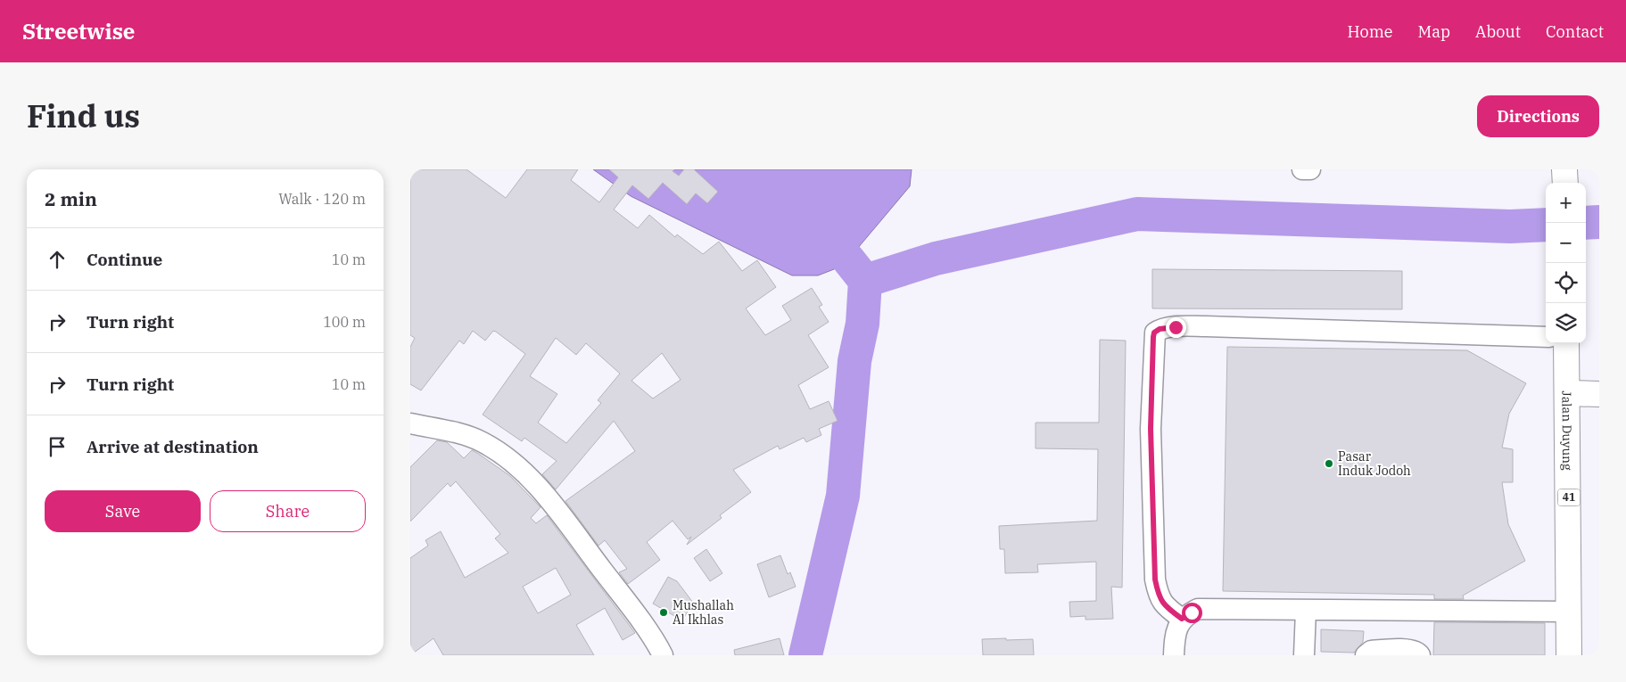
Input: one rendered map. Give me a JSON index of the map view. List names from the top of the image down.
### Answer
{
  "streets": {
    "highway": ["Jalan Duyung", "41"]
  },
  "places": ["Pasar Induk Jodoh", "Mushallah Al Ikhlas"],
  "page": {
    "header": "Streetwise",
    "nav": [
      "Home",
      "Map",
      "About",
      "Contact"
    ],
    "title": "Find us",
    "buttons": [
      "Directions",
      ["Save", "Share"]
    ],
    "heading": ["2 min", "Walk · 120 m"],
    "map_buttons": ["+", "−"],
    "list": [
      ["Continue", "10 m"],
      ["Turn right", "100 m"],
      ["Turn right", "10 m"],
      "Arrive at destination"
    ]
  }
}
